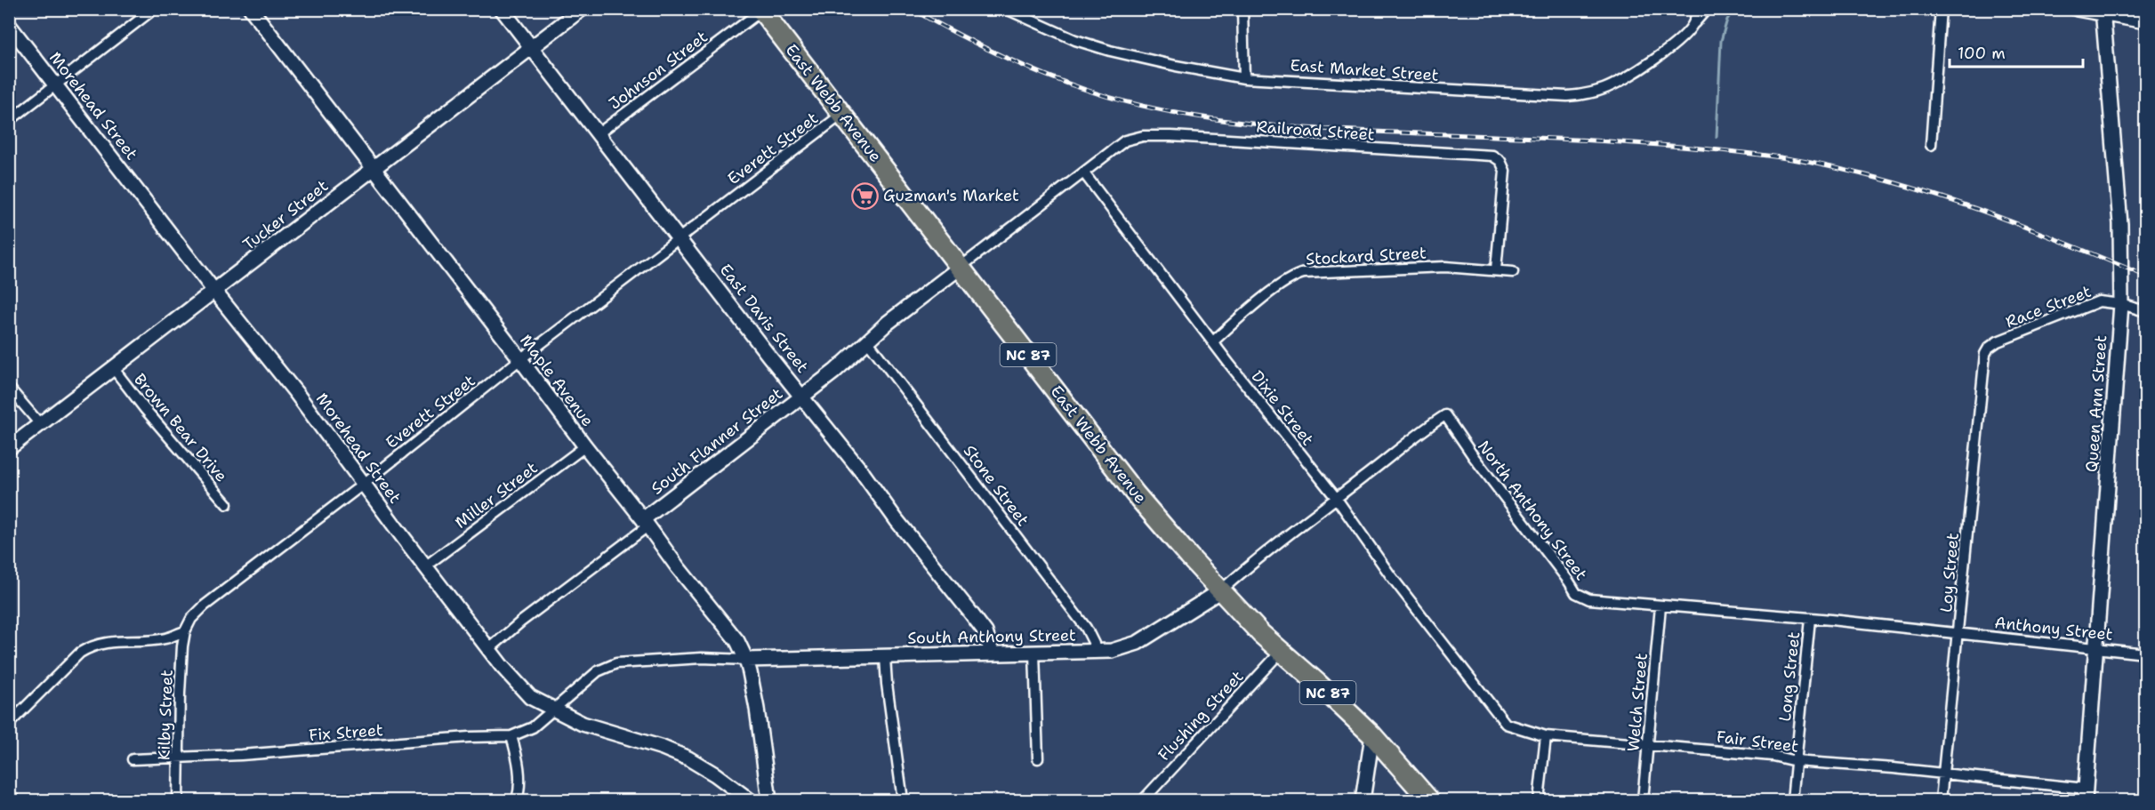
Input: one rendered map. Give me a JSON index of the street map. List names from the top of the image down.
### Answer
{
  "streets": {
    "highway": ["East Webb Avenue", "NC 87"],
    "street": [
      "Johnson Street",
      "East Market Street",
      "Morehead Street",
      "Railroad Street",
      "Everett Street",
      "Tucker Street",
      "Stockard Street",
      "Race Street",
      "East Davis Street",
      "Maple Avenue",
      "Queen Ann Street",
      "Dixie Street",
      "Brown Bear Drive",
      "South Flanner Street",
      "Stone Street",
      "Miller Street",
      "North Anthony Street",
      "Loy Street",
      "Anthony Street",
      "South Anthony Street",
      "Long Street",
      "Welch Street",
      "Kilby Street",
      "Flushing Street",
      "Fix Street",
      "Fair Street"
    ]
  },
  "crossings": [
    ["Johnson Street", "East Webb Avenue"],
    ["Johnson Street", "East Davis Street"],
    ["East Webb Avenue", "Everett Street"],
    ["East Webb Avenue", "South Flanner Street"],
    ["East Webb Avenue", "North Anthony Street"],
    ["East Webb Avenue", "South Anthony Street"],
    ["East Webb Avenue", "Flushing Street"],
    ["Morehead Street", "Everett Street"],
    ["Morehead Street", "Tucker Street"],
    ["Morehead Street", "South Flanner Street"],
    ["Morehead Street", "Miller Street"],
    ["Morehead Street", "Fix Street"],
    ["Railroad Street", "Stockard Street"],
    ["Railroad Street", "Dixie Street"],
    ["Everett Street", "East Davis Street"],
    ["Everett Street", "Maple Avenue"],
    ["Everett Street", "Kilby Street"],
    ["Tucker Street", "East Davis Street"],
    ["Tucker Street", "Maple Avenue"],
    ["Tucker Street", "Brown Bear Drive"],
    ["Stockard Street", "Dixie Street"],
    ["Race Street", "Queen Ann Street"],
    ["Race Street", "Loy Street"],
    ["East Davis Street", "South Flanner Street"],
    ["East Davis Street", "South Anthony Street"],
    ["Maple Avenue", "South Flanner Street"],
    ["Maple Avenue", "Miller Street"],
    ["Maple Avenue", "South Anthony Street"],
    ["Queen Ann Street", "Anthony Street"],
    ["Queen Ann Street", "Fair Street"],
    ["Dixie Street", "North Anthony Street"],
    ["Dixie Street", "Fair Street"],
    ["South Flanner Street", "Stone Street"],
    ["Stone Street", "South Anthony Street"],
    ["North Anthony Street", "Loy Street"],
    ["North Anthony Street", "Anthony Street"],
    ["North Anthony Street", "South Anthony Street"],
    ["North Anthony Street", "Long Street"],
    ["North Anthony Street", "Welch Street"],
    ["Loy Street", "Anthony Street"],
    ["Loy Street", "Fair Street"],
    ["Long Street", "Fair Street"],
    ["Welch Street", "Fair Street"],
    ["Kilby Street", "Fix Street"]
  ],
  "places": {
    "supermarket": ["Guzman's Market"]
  },
  "scale_bar": "100 m"
}
